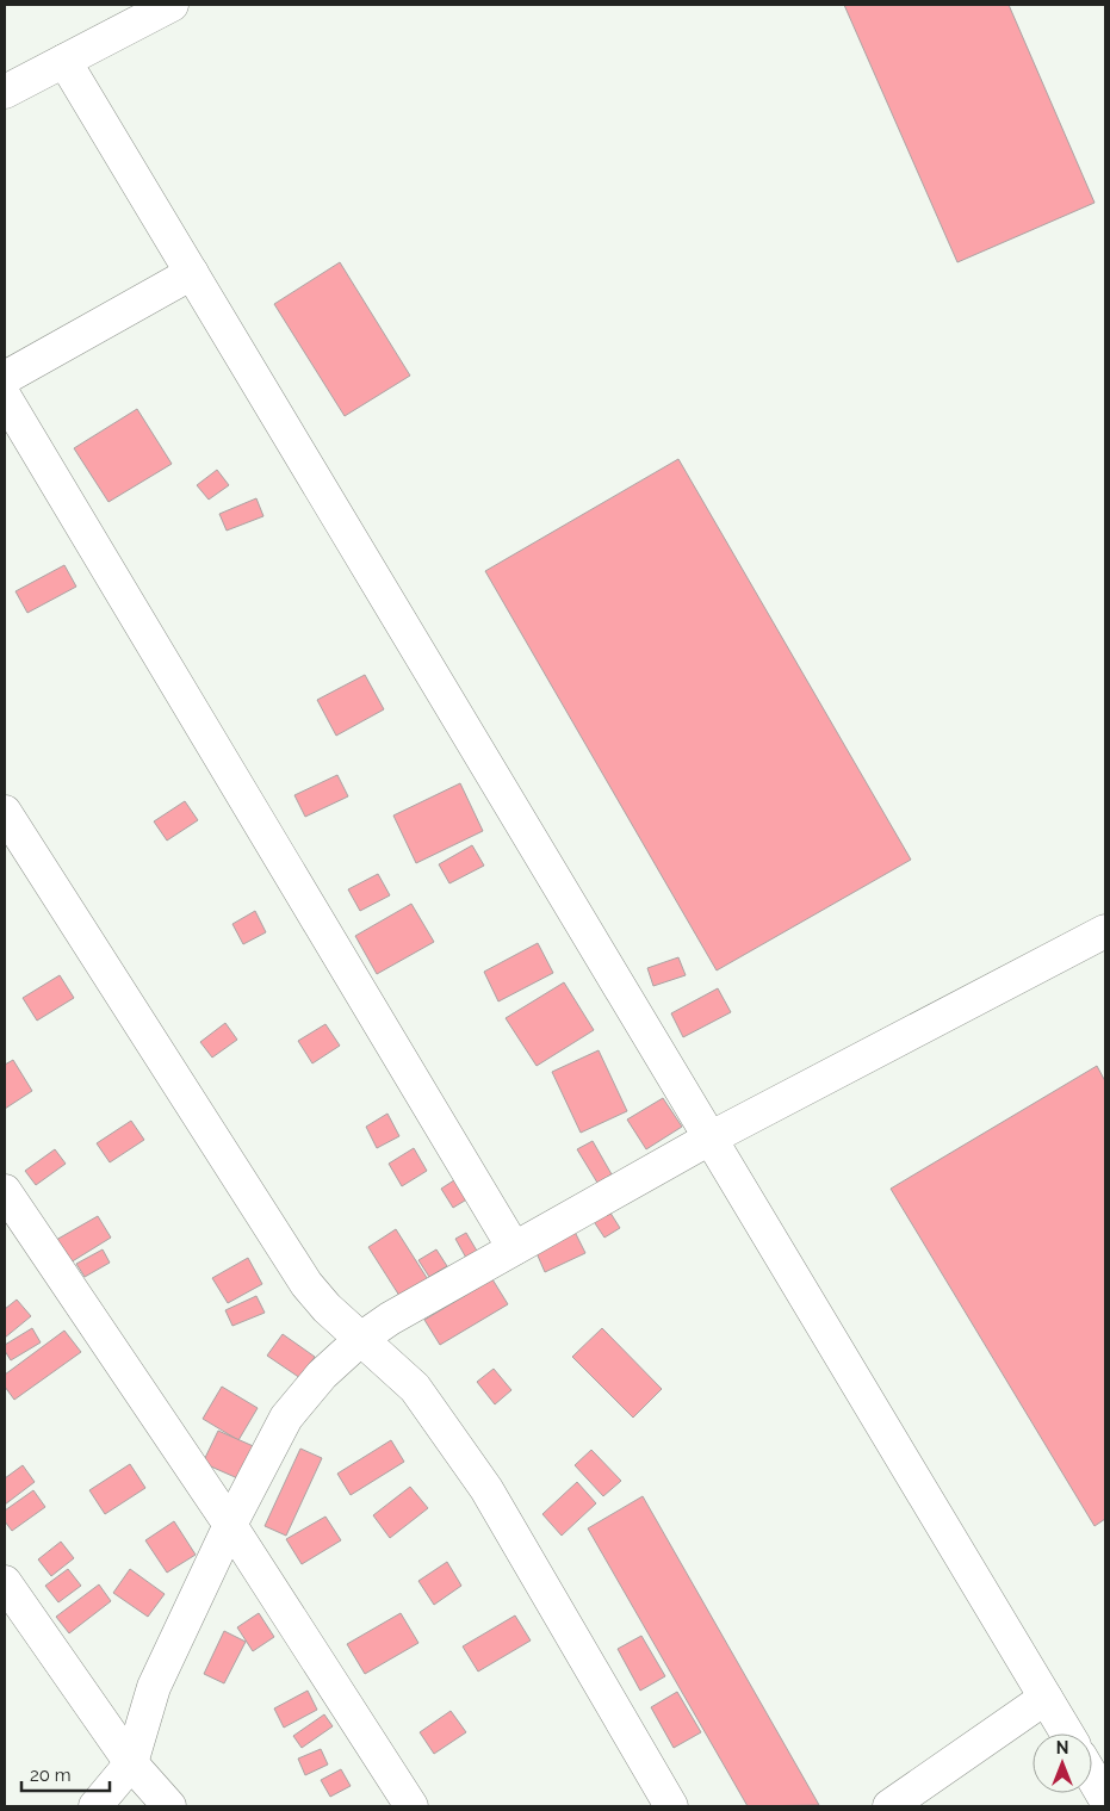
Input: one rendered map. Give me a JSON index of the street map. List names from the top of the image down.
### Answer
{
  "scale_bar": "20 m",
  "north": "top"
}
